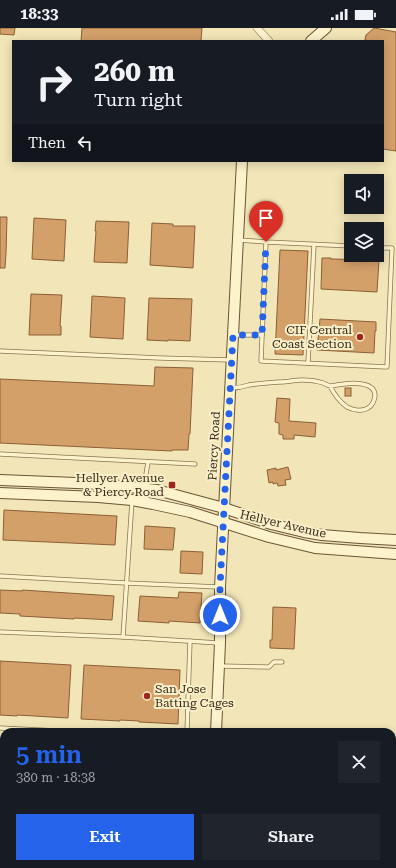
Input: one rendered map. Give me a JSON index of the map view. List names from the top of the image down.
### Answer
{
  "streets": {
    "main road": ["Piercy Road", "Hellyer Avenue"]
  },
  "crossings": [
    ["Piercy Road", "Hellyer Avenue"]
  ],
  "places": {
    "other": ["CIF Central Coast Section", "San Jose Batting Cages"],
    "transit": ["Hellyer Avenue & Piercy Road"]
  },
  "page": {
    "status": "18:33",
    "turn": ["260 m", "Turn right"],
    "then": "Then",
    "heading": ["5 min", "380 m · 18:38"],
    "buttons": ["Exit", "Share"]
  }
}
